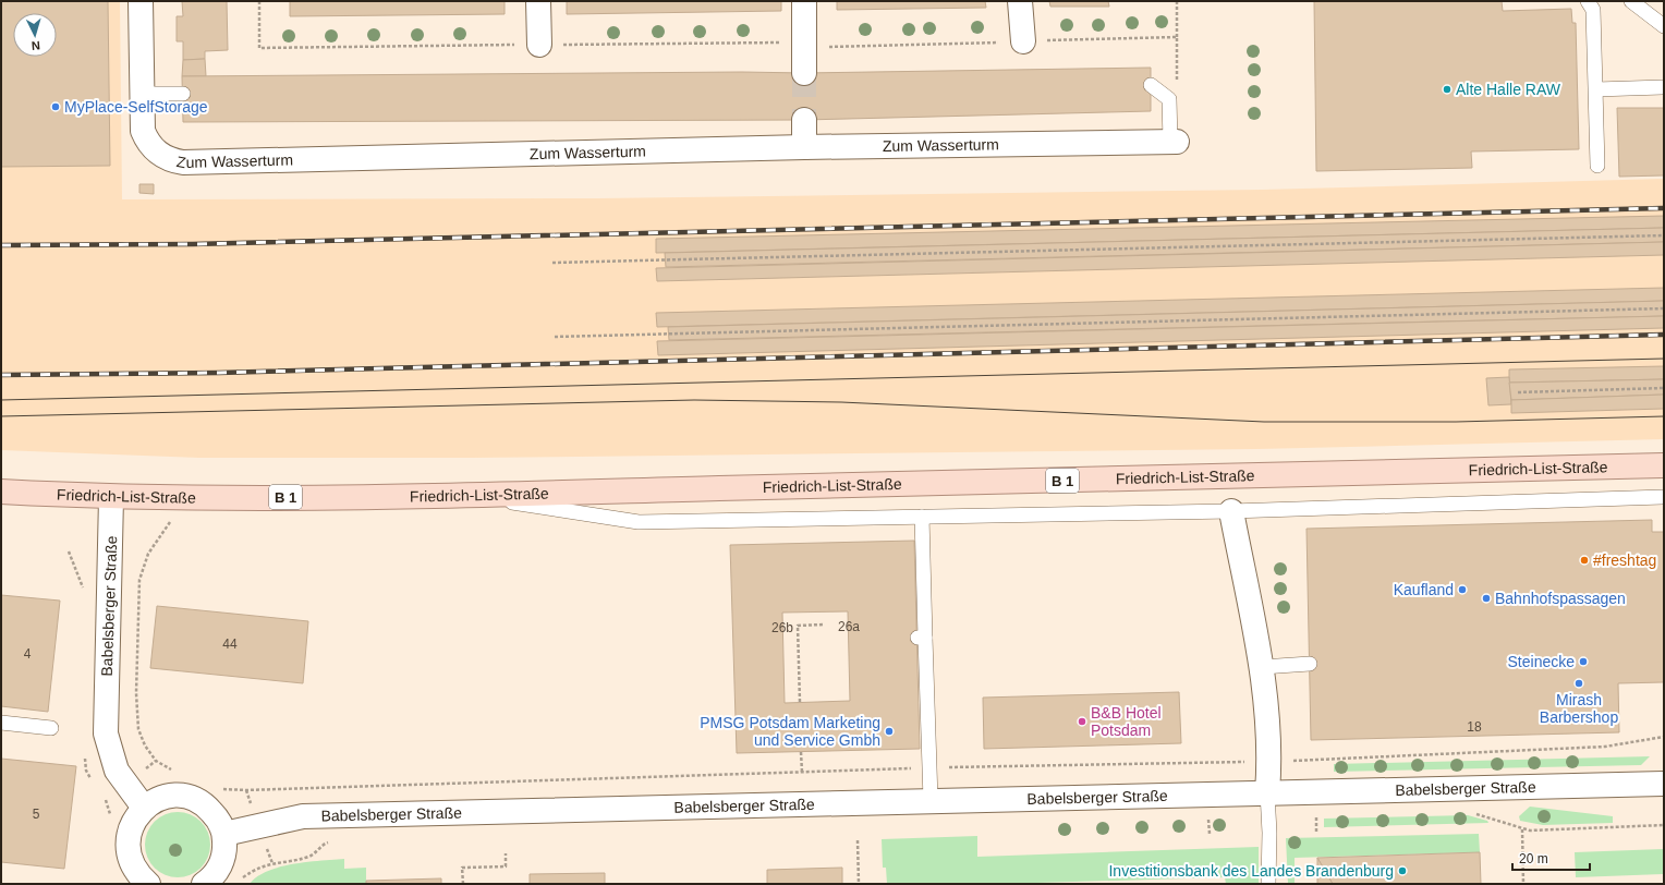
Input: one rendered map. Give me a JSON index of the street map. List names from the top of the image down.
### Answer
{
  "streets": {
    "main road": ["Friedrich-List-Straße", "B 1"],
    "street": ["Zum Wasserturm", "Babelsberger Straße"]
  },
  "crossings": [
    ["Friedrich-List-Straße", "Babelsberger Straße"]
  ],
  "places": [
    "Alte Halle RAW",
    "MyPlace-SelfStorage",
    "#freshtag",
    "Kaufland",
    "Bahnhofspassagen",
    "Steinecke",
    "Mirash Barbershop",
    "B&B Hotel Potsdam",
    "PMSG Potsdam Marketing und Service Gmbh",
    "Investitionsbank des Landes Brandenburg"
  ],
  "house_numbers": [
    "26a",
    "26b",
    "44",
    "4",
    "18",
    "5"
  ],
  "scale_bar": "20 m",
  "north": "bottom"
}
